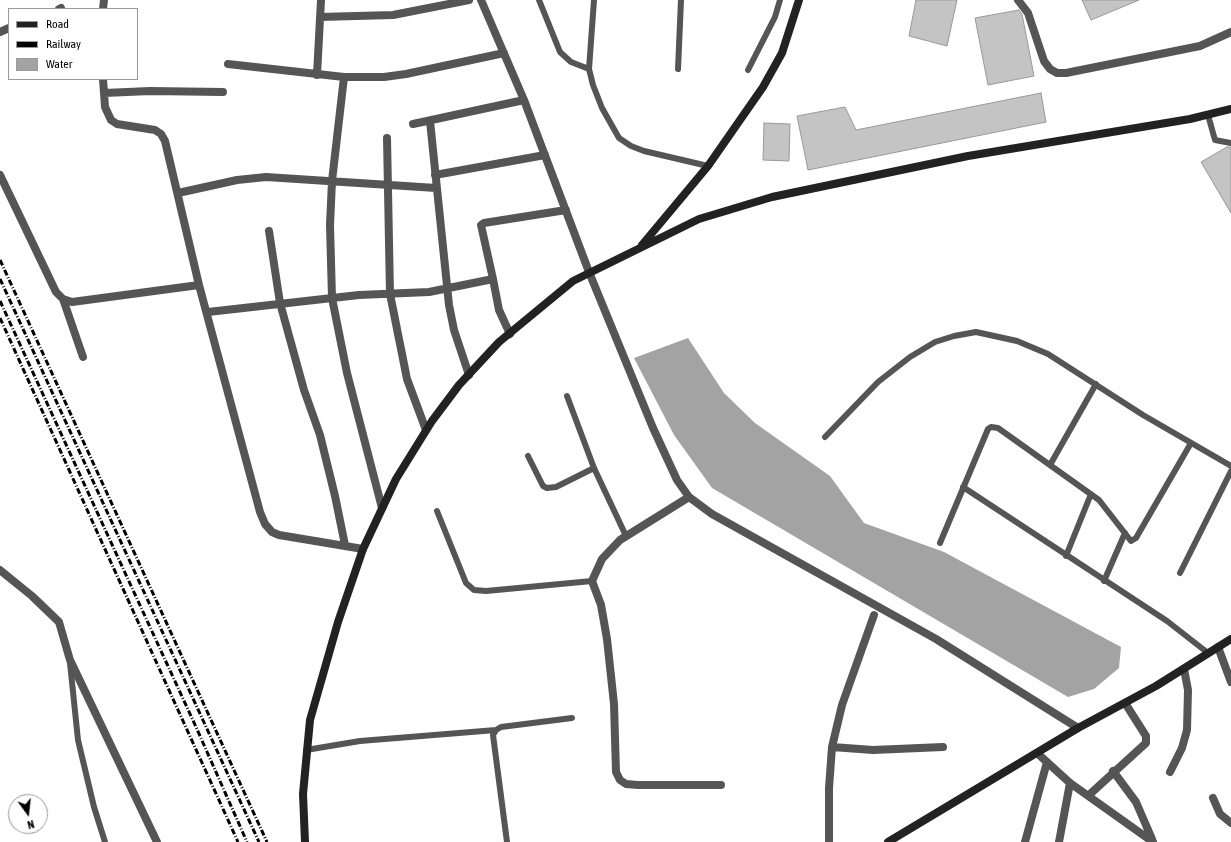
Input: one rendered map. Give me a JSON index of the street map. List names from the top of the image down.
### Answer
{
  "legend": ["Road", "Railway", "Water"],
  "north": "bottom"
}
